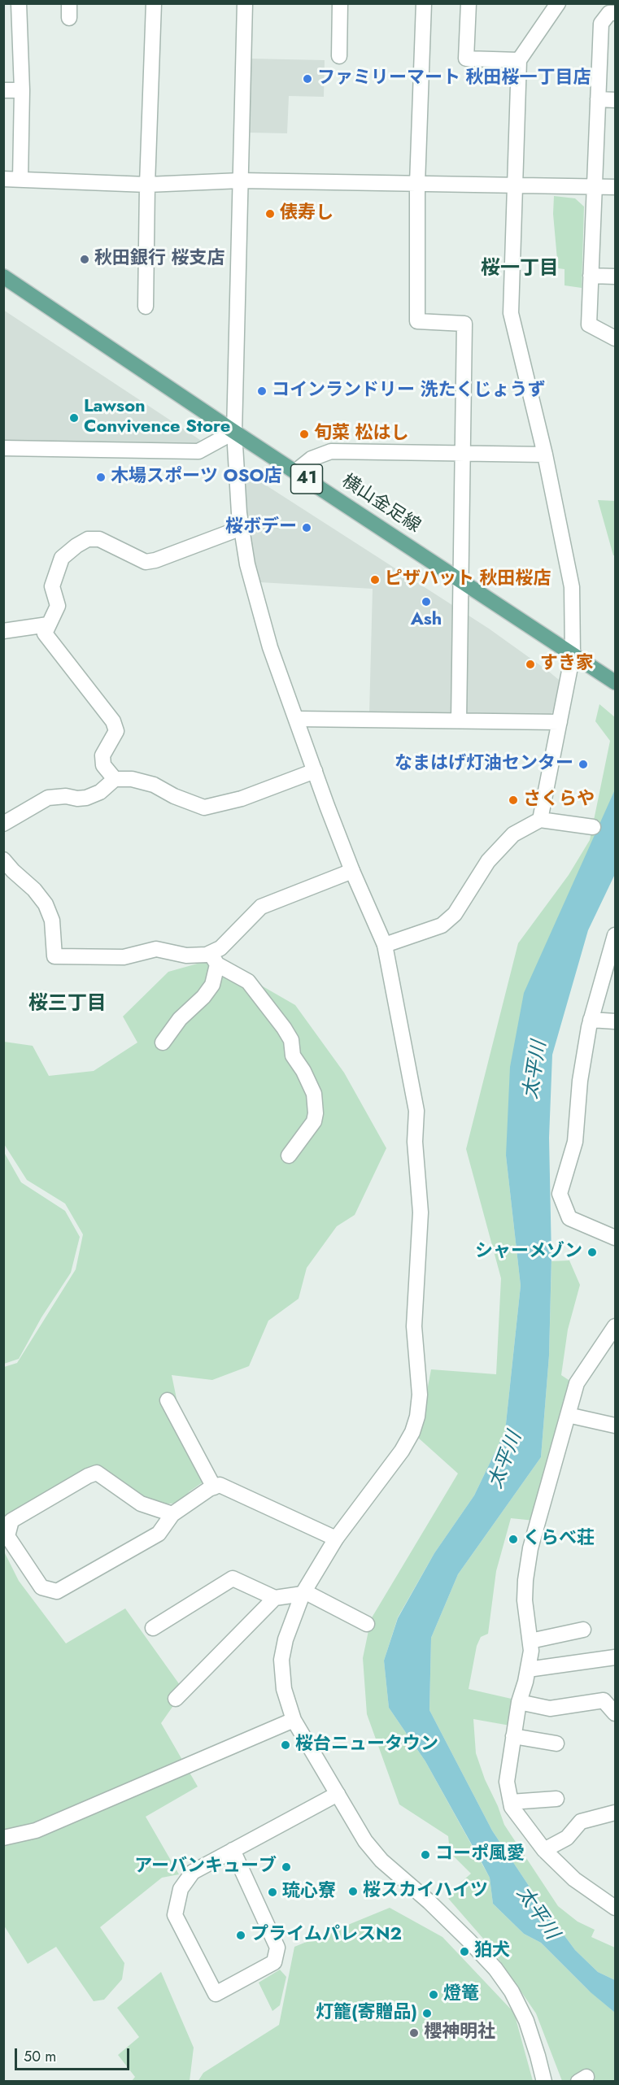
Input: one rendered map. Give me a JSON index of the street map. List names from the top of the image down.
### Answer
{
  "streets": {
    "main road": ["41", "横山金足線"]
  },
  "districts": ["桜一丁目", "桜三丁目"],
  "water": ["太平川"],
  "places": [
    "ファミリーマート 秋田桜一丁目店",
    "俵寿し",
    "秋田銀行 桜支店",
    "コインランドリー 洗たくじょうず",
    "Lawson Convivence Store",
    "旬菜 松はし",
    "木場スポーツ OSO店",
    "桜ボデー",
    "ピザハット 秋田桜店",
    "Ash",
    "すき家",
    "なまはげ灯油センター",
    "さくらや",
    "シャーメゾン",
    "くらべ荘",
    "桜台ニュータウン",
    "コーポ風愛",
    "アーバンキューブ",
    "桜スカイハイツ",
    "琉心寮",
    "プライムパレスN2",
    "狛犬",
    "燈篭",
    "灯籠(寄贈品)",
    "櫻神明社"
  ],
  "scale_bar": "50 m"
}
